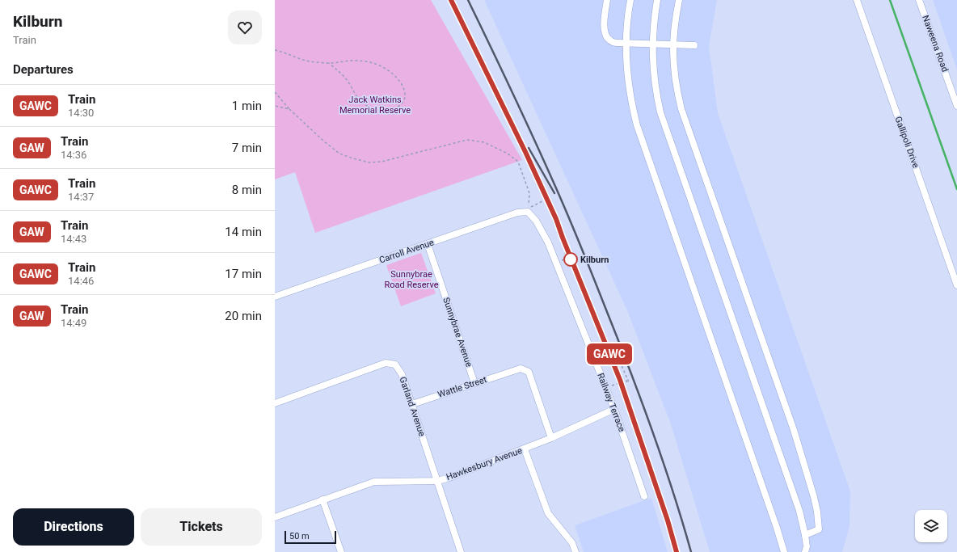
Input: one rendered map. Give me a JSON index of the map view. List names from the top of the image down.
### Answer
{
  "streets": {
    "street": [
      "Naweena Road",
      "Gallipoli Drive",
      "Carroll Avenue",
      "Sunnybrae Avenue",
      "Wattle Street",
      "Railway Terrace",
      "Garland Avenue",
      "Hawkesbury Avenue"
    ]
  },
  "crossings": [
    ["Carroll Avenue", "Sunnybrae Avenue"],
    ["Carroll Avenue", "Railway Terrace"],
    ["Sunnybrae Avenue", "Wattle Street"],
    ["Wattle Street", "Garland Avenue"],
    ["Wattle Street", "Hawkesbury Avenue"],
    ["Railway Terrace", "Hawkesbury Avenue"],
    ["Garland Avenue", "Hawkesbury Avenue"]
  ],
  "parks": ["Jack Watkins Memorial Reserve", "Sunnybrae Road Reserve"],
  "places": ["Kilburn"],
  "scale_bar": "50 m",
  "page": {
    "heading": [
      ["Kilburn", "Train"],
      "Departures"
    ],
    "on_map": "GAWC",
    "list": [
      {
        "mark": "GAWC",
        "name": "Train",
        "note": "14:30",
        "value": "1 min"
      },
      {
        "mark": "GAW",
        "name": "Train",
        "note": "14:36",
        "value": "7 min"
      },
      {
        "mark": "GAWC",
        "name": "Train",
        "note": "14:37",
        "value": "8 min"
      },
      {
        "mark": "GAW",
        "name": "Train",
        "note": "14:43",
        "value": "14 min"
      },
      {
        "mark": "GAWC",
        "name": "Train",
        "note": "14:46",
        "value": "17 min"
      },
      {
        "mark": "GAW",
        "name": "Train",
        "note": "14:49",
        "value": "20 min"
      }
    ],
    "buttons": ["Directions", "Tickets"],
    "scale": "50 m"
  }
}
